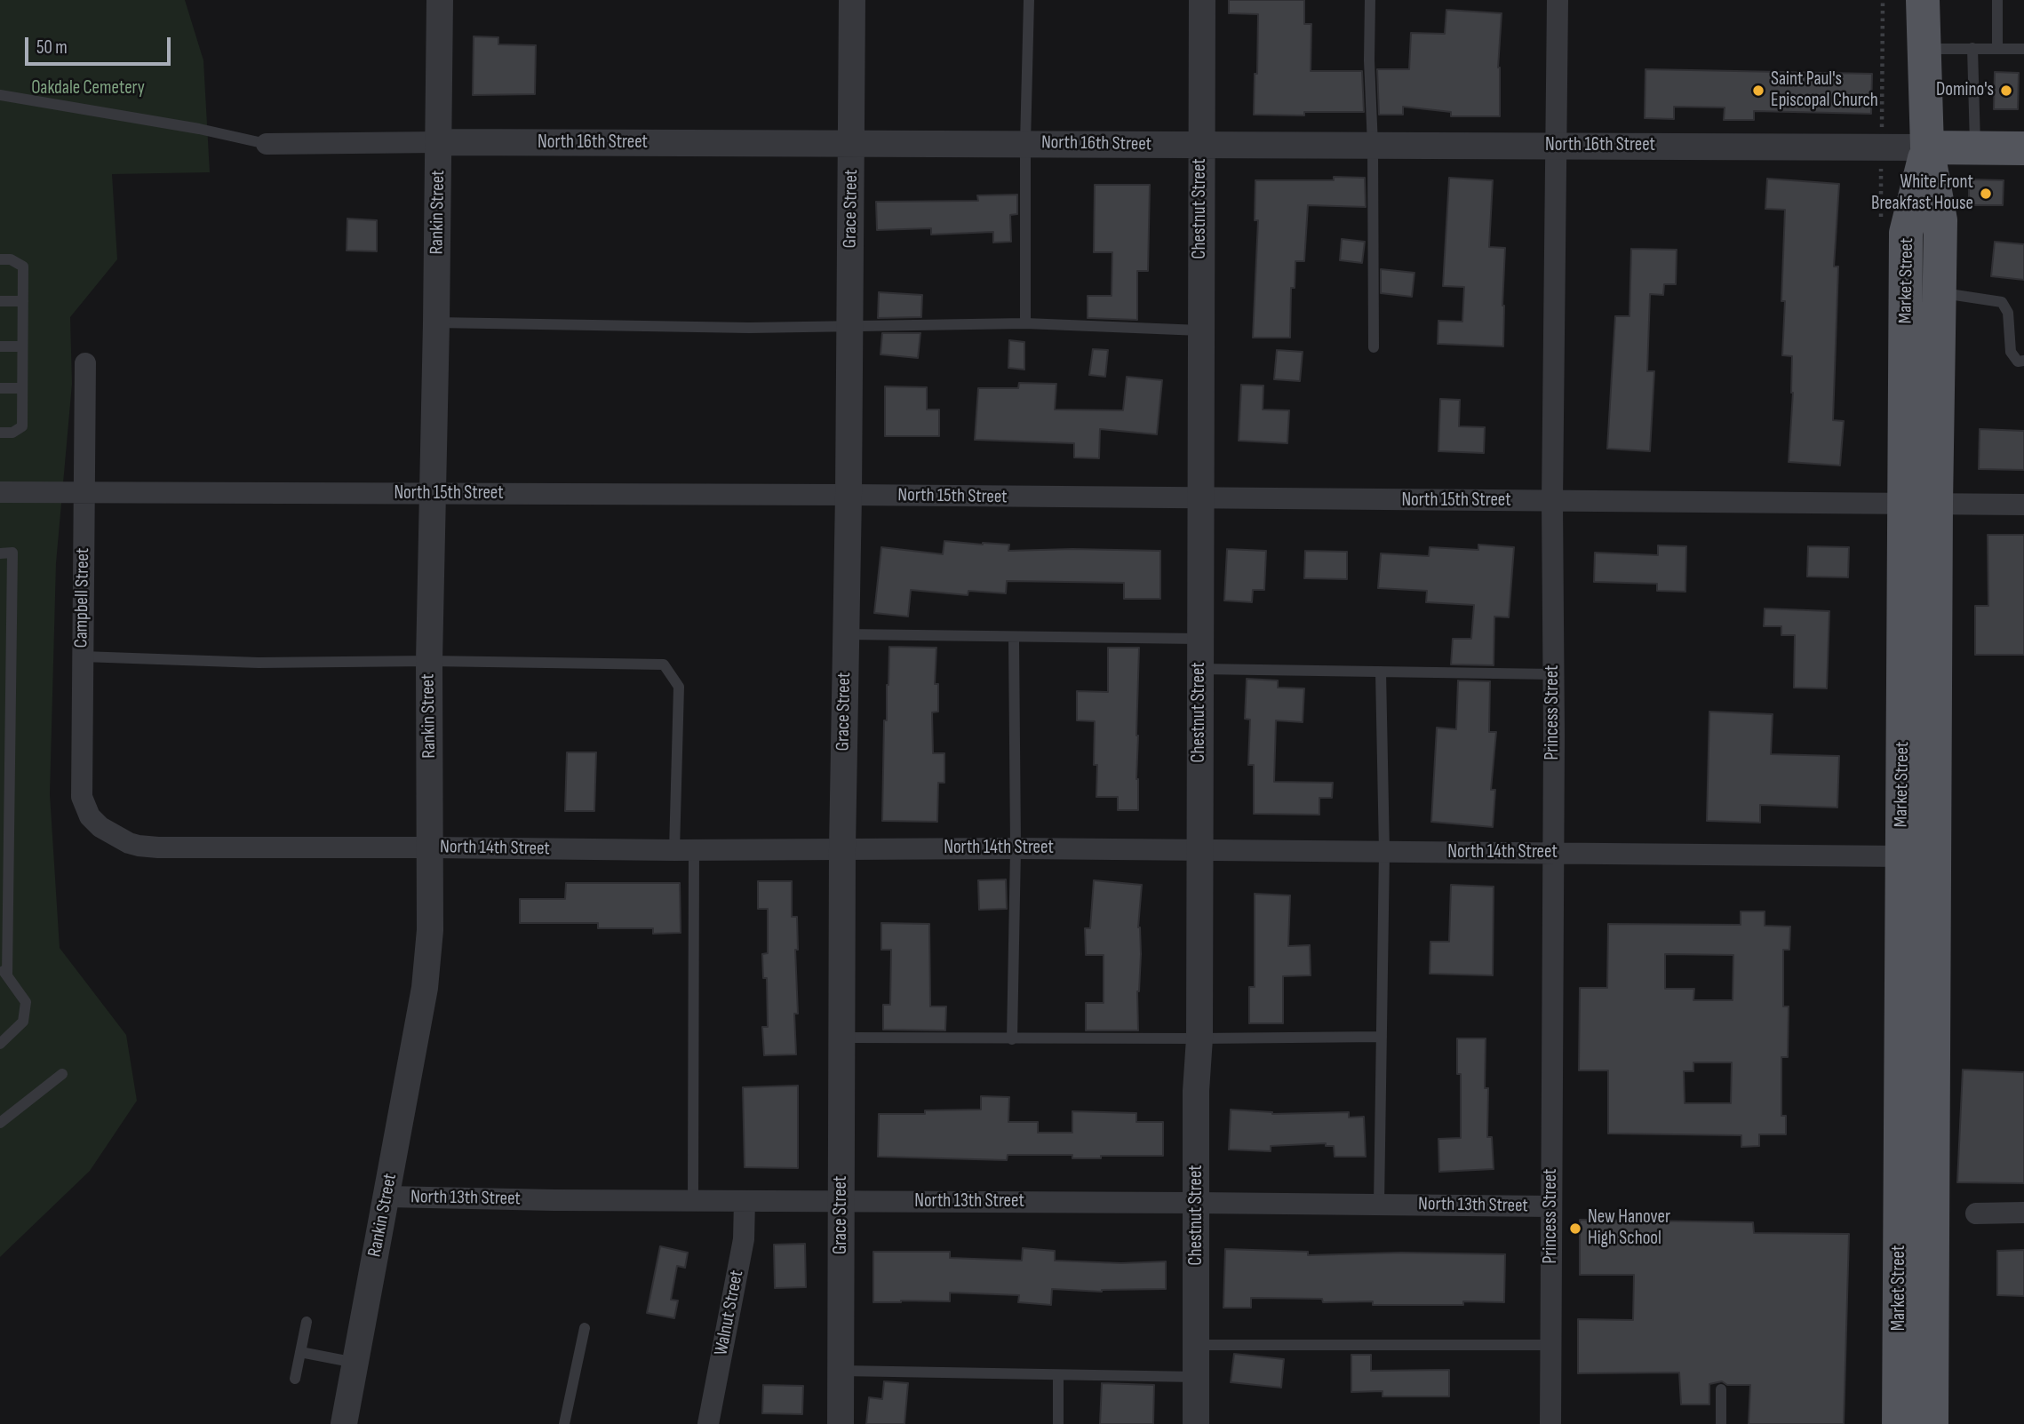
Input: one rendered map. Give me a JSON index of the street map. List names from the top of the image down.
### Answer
{
  "streets": {
    "main road": ["Market Street"],
    "street": [
      "North 16th Street",
      "Grace Street",
      "Chestnut Street",
      "Rankin Street",
      "North 15th Street",
      "Campbell Street",
      "Princess Street",
      "North 14th Street",
      "North 13th Street",
      "Walnut Street"
    ]
  },
  "crossings": [
    ["North 16th Street", "Grace Street"],
    ["North 16th Street", "Chestnut Street"],
    ["North 16th Street", "Rankin Street"],
    ["North 16th Street", "Market Street"],
    ["North 16th Street", "Princess Street"],
    ["Grace Street", "North 15th Street"],
    ["Grace Street", "North 14th Street"],
    ["Grace Street", "North 13th Street"],
    ["Chestnut Street", "North 15th Street"],
    ["Chestnut Street", "North 14th Street"],
    ["Chestnut Street", "North 13th Street"],
    ["Rankin Street", "North 15th Street"],
    ["Rankin Street", "North 14th Street"],
    ["Rankin Street", "North 13th Street"],
    ["Market Street", "North 15th Street"],
    ["Market Street", "North 14th Street"],
    ["North 15th Street", "Campbell Street"],
    ["North 15th Street", "Princess Street"],
    ["Campbell Street", "North 14th Street"],
    ["Princess Street", "North 14th Street"],
    ["Princess Street", "North 13th Street"],
    ["North 13th Street", "Walnut Street"]
  ],
  "parks": ["Oakdale Cemetery"],
  "places": [
    "Saint Paul's Episcopal Church",
    "Domino's",
    "White Front Breakfast House",
    "New Hanover High School"
  ],
  "scale_bar": "50 m"
}
